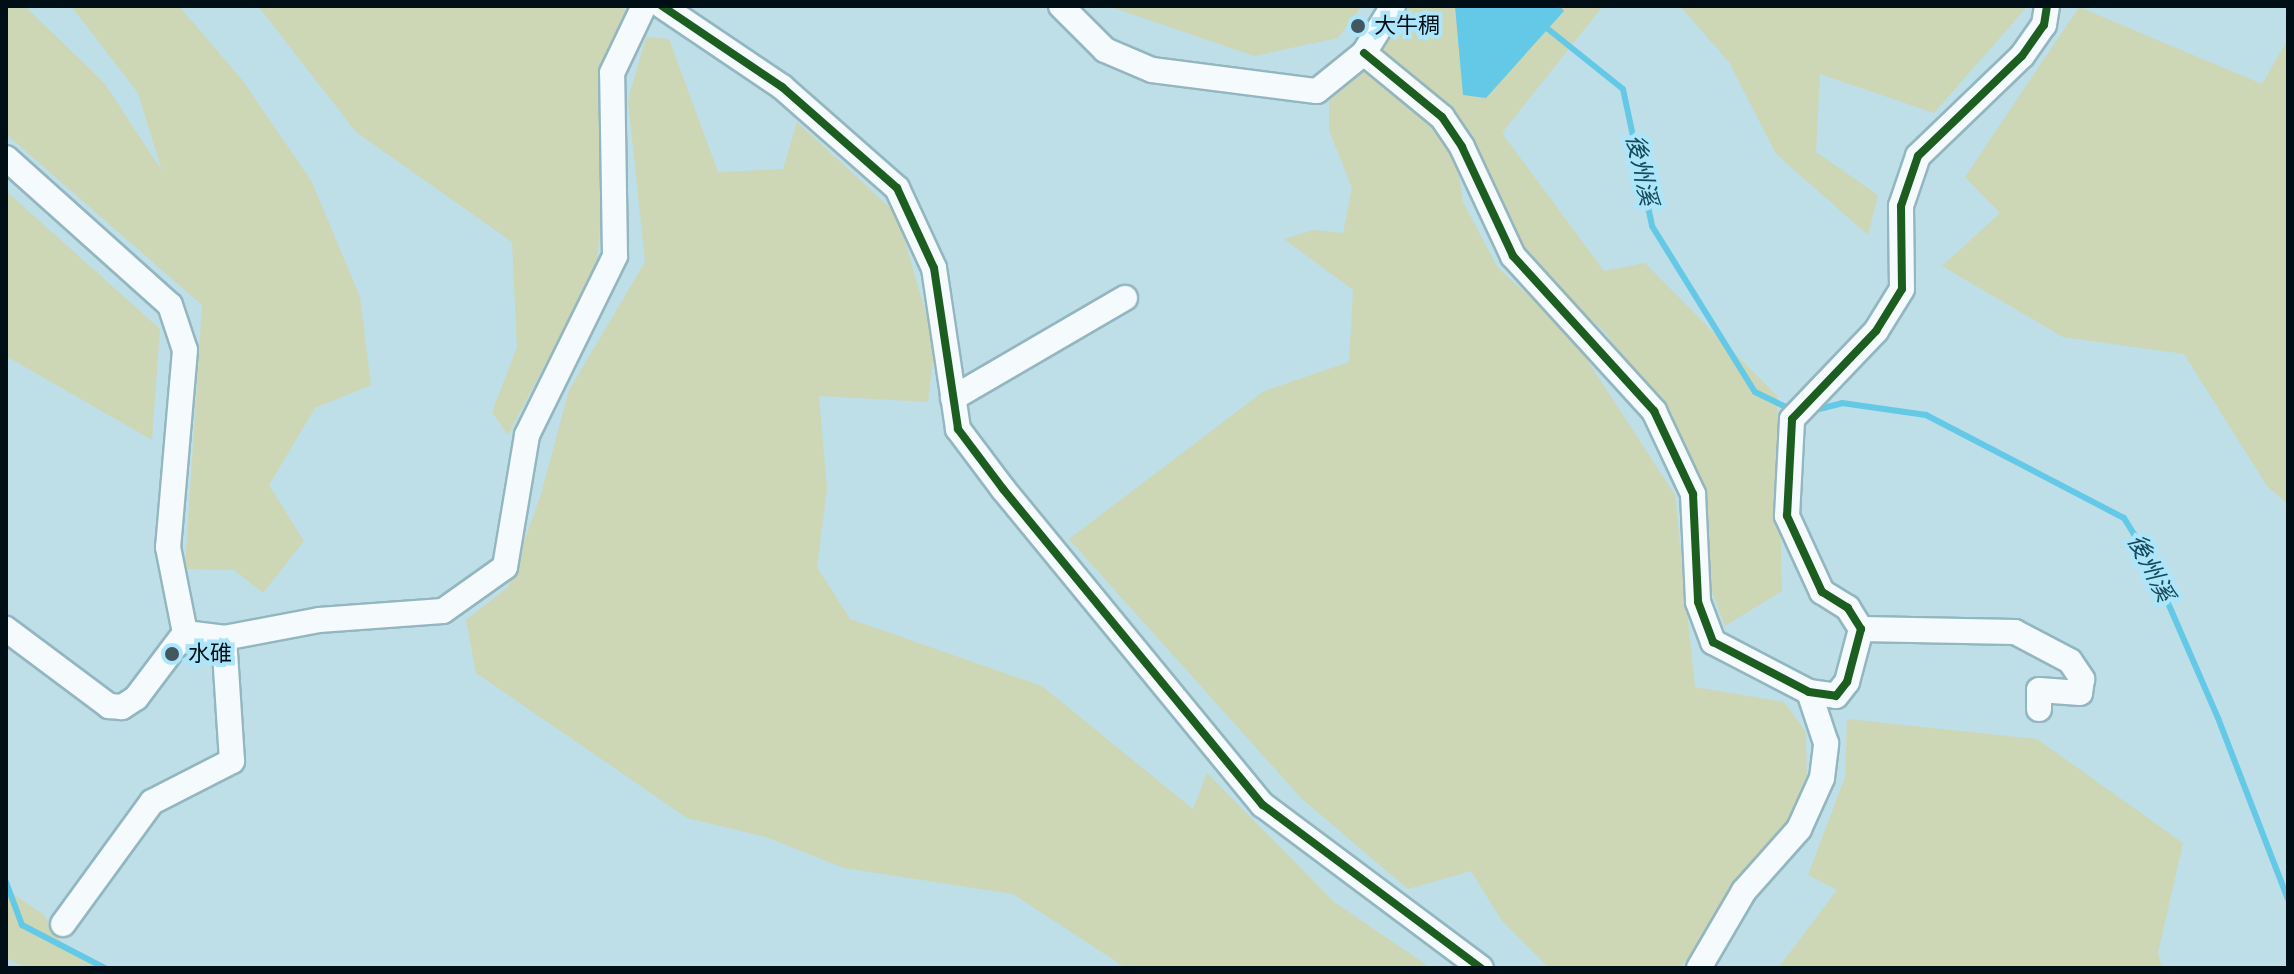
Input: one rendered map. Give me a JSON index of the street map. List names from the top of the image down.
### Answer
{
  "water": ["後州溪"],
  "places": ["大牛稠", "水碓"]
}
